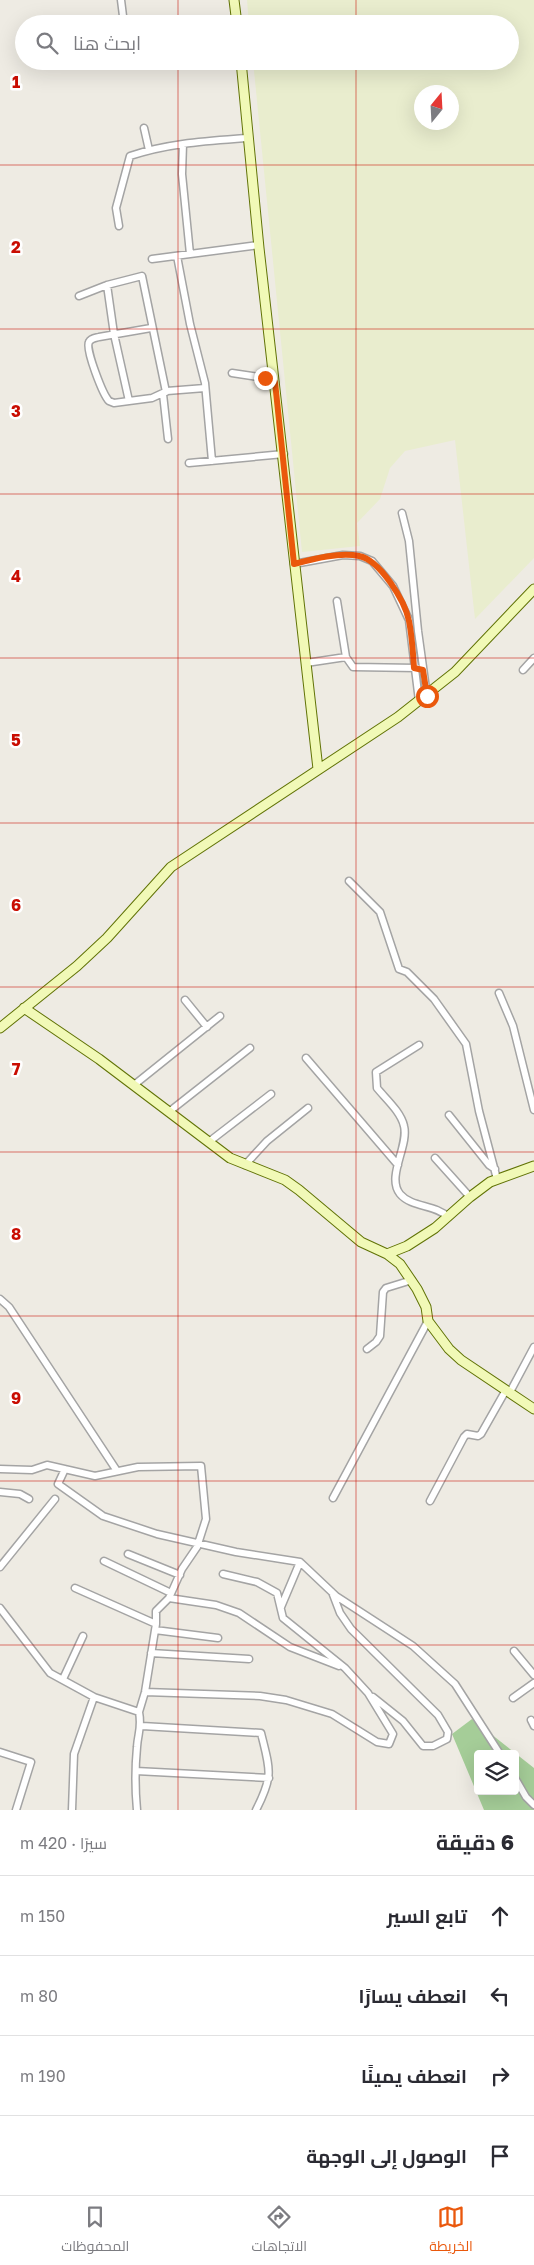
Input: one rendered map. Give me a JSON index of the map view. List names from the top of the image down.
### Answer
{
  "north": "top",
  "page": {
    "search": "ابحث هنا",
    "heading": ["6 دقيقة", "سيرًا · 420 m"],
    "list": [
      ["تابع السير", "150 m"],
      ["انعطف يسارًا", "80 m"],
      ["انعطف يمينًا", "190 m"],
      "الوصول إلى الوجهة"
    ],
    "nav": ["الخريطة", "الاتجاهات", "المحفوظات"]
  },
  "grid": {
    "rows": [
      "1",
      "2",
      "3",
      "4",
      "5",
      "6",
      "7",
      "8",
      "9"
    ]
  }
}
